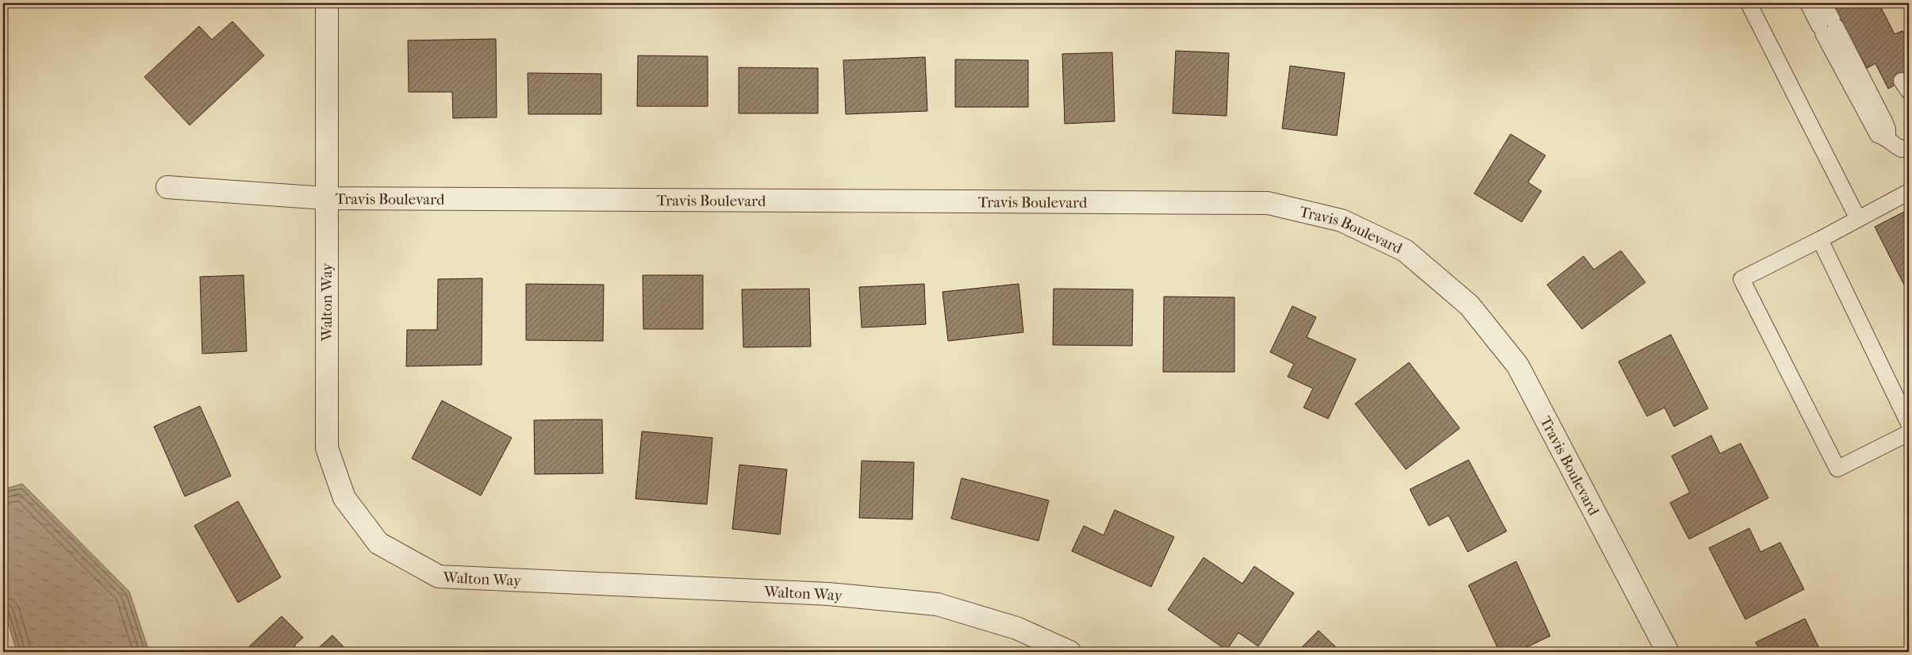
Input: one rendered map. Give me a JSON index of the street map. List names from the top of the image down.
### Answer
{
  "streets": {
    "street": ["Travis Boulevard", "Walton Way"]
  },
  "crossings": [
    ["Travis Boulevard", "Walton Way"]
  ]
}
